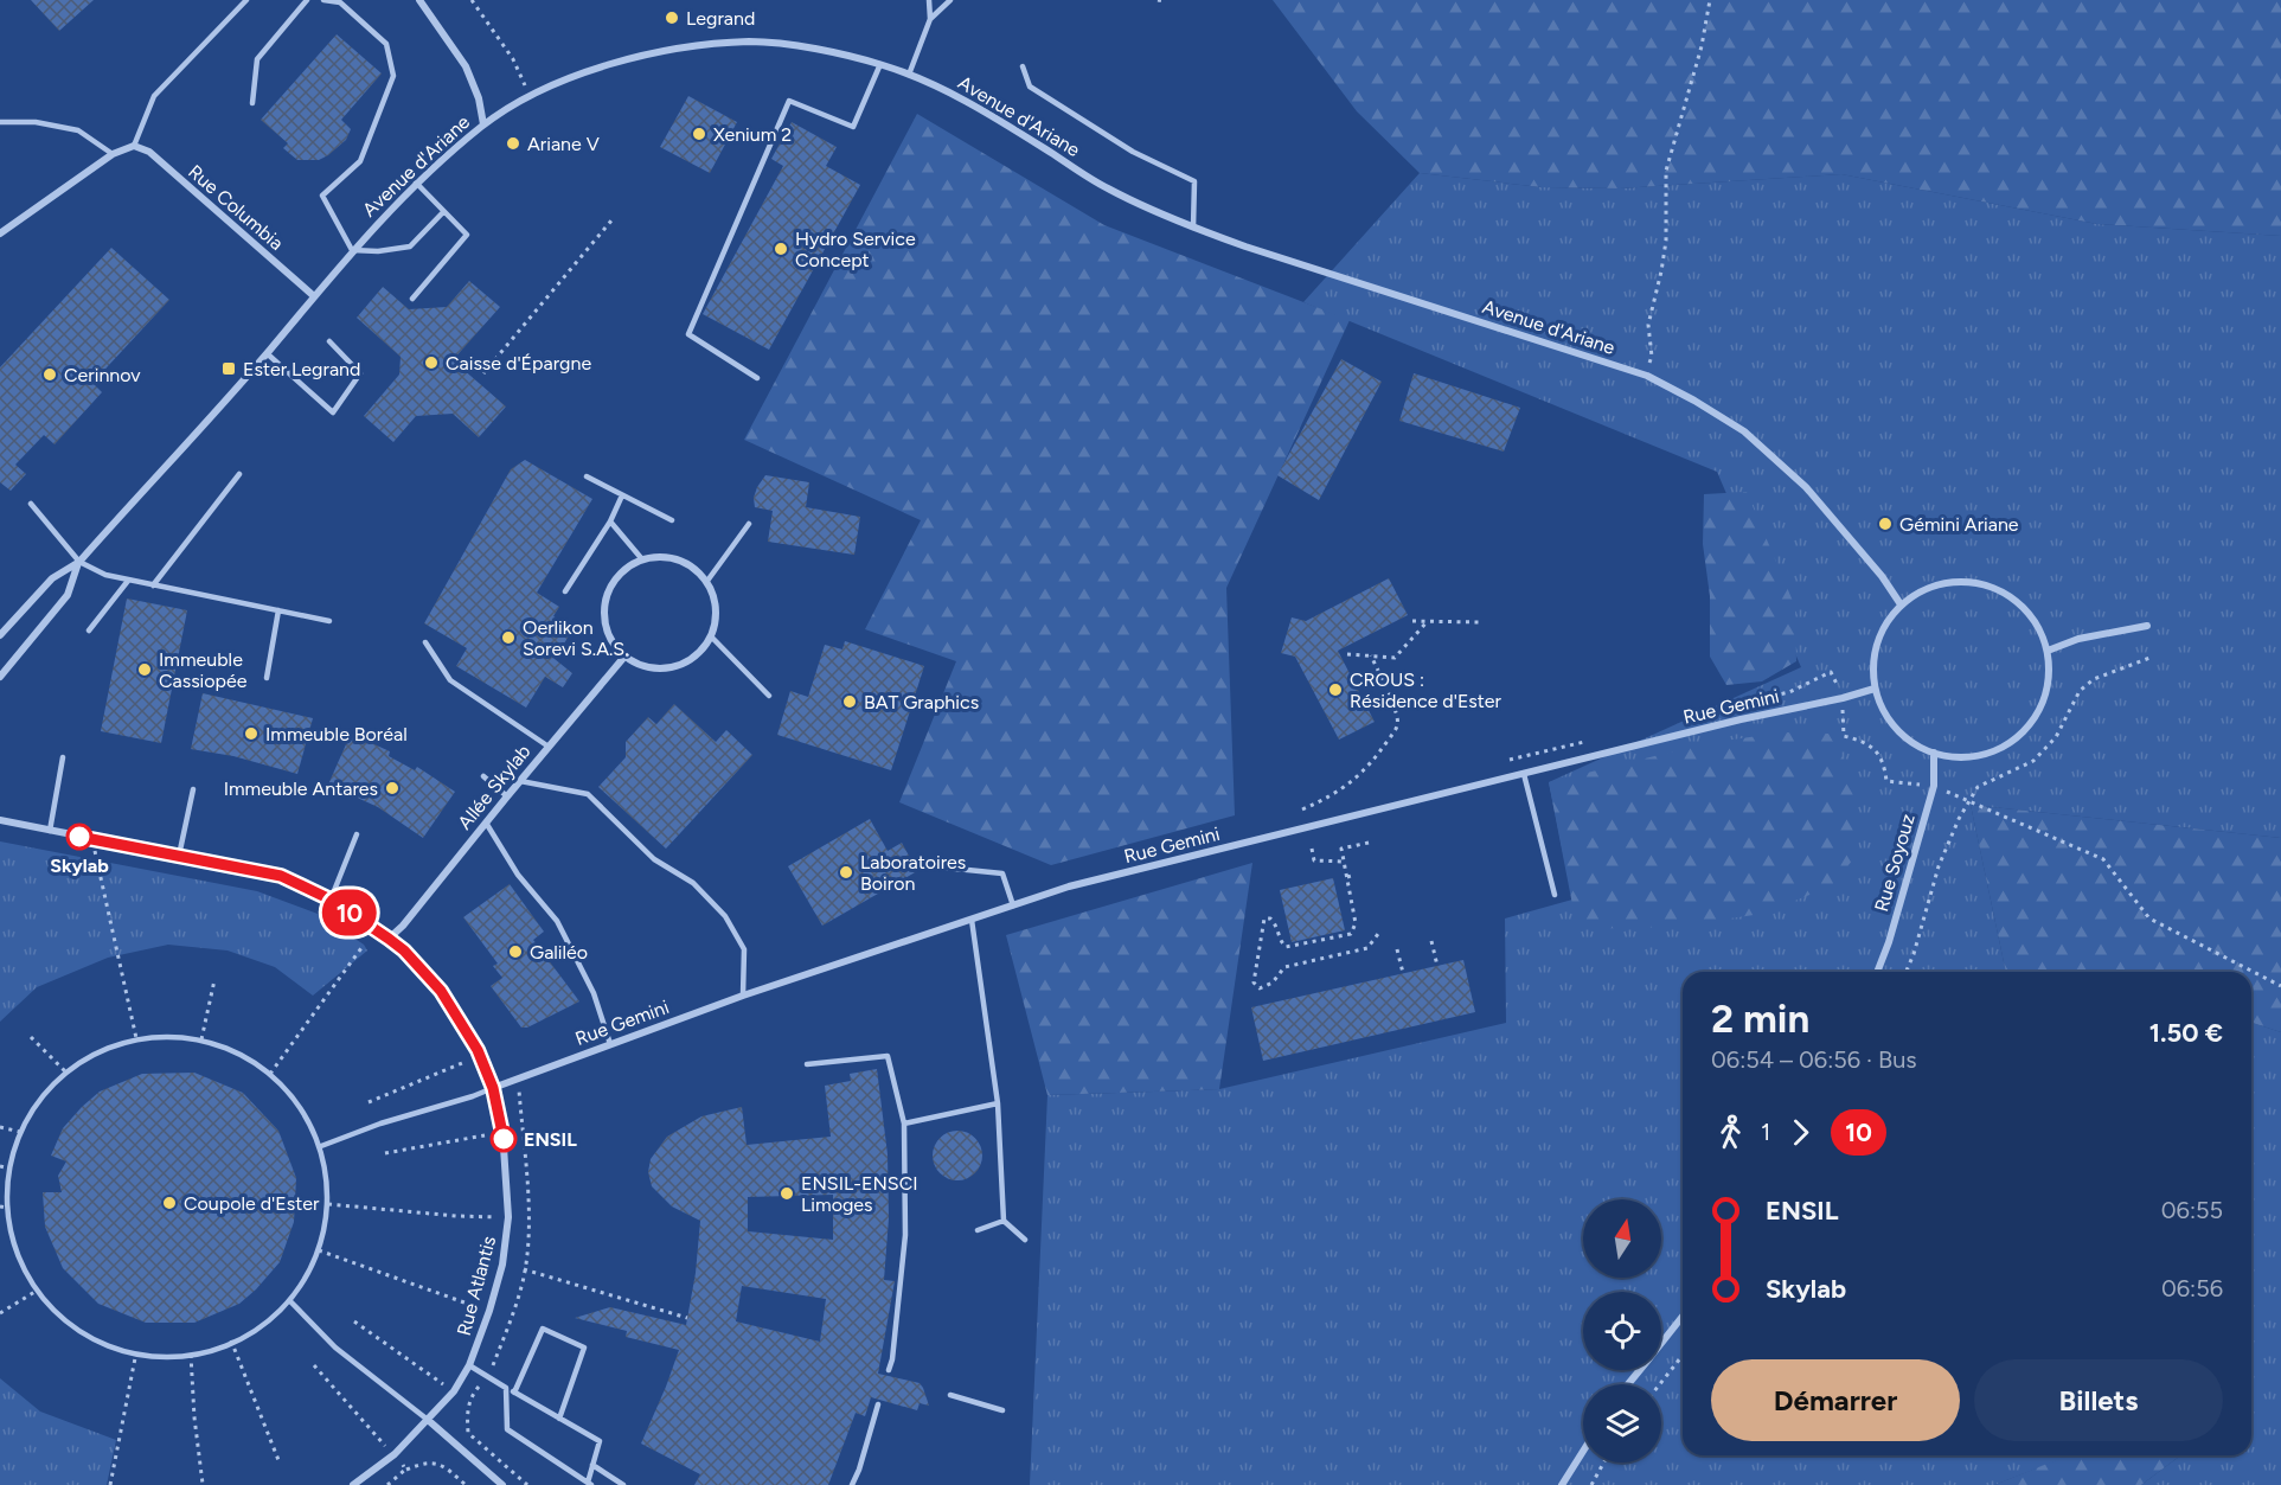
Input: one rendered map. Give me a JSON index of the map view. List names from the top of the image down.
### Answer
{
  "streets": {
    "street": [
      "Avenue d'Ariane",
      "Rue Columbia",
      "Rue Gemini",
      "Allée Skylab",
      "Rue Soyouz",
      "Rue Atlantis"
    ]
  },
  "crossings": [
    ["Avenue d'Ariane", "Rue Columbia"],
    ["Avenue d'Ariane", "Rue Gemini"],
    ["Avenue d'Ariane", "Rue Soyouz"],
    ["Rue Gemini", "Rue Soyouz"],
    ["Rue Gemini", "Rue Atlantis"],
    ["Allée Skylab", "Rue Atlantis"]
  ],
  "places": {
    "other": [
      "Legrand",
      "Xenium 2",
      "Ariane V",
      "Hydro Service Concept",
      "Caisse d'Épargne",
      "Cerinnov",
      "Gémini Ariane",
      "Oerlikon Sorevi S.A.S.",
      "Immeuble Cassiopée",
      "CROUS : Résidence d'Ester",
      "BAT Graphics",
      "Immeuble Boréal",
      "Immeuble Antares",
      "Skylab",
      "Laboratoires Boiron",
      "Galiléo",
      "ENSIL",
      "ENSIL-ENSCI Limoges",
      "Coupole d'Ester"
    ],
    "transit": ["Ester Legrand"]
  },
  "lines": ["bus line 10"],
  "north": "top",
  "page": {
    "on_map": "10",
    "heading": ["2 min", "06:54 – 06:56 · Bus", "1.50 €"],
    "legs": ["1", "10"],
    "list": [
      {
        "name": "ENSIL",
        "value": "06:55"
      },
      {
        "name": "Skylab",
        "value": "06:56"
      }
    ],
    "buttons": ["Démarrer", "Billets"]
  }
}
